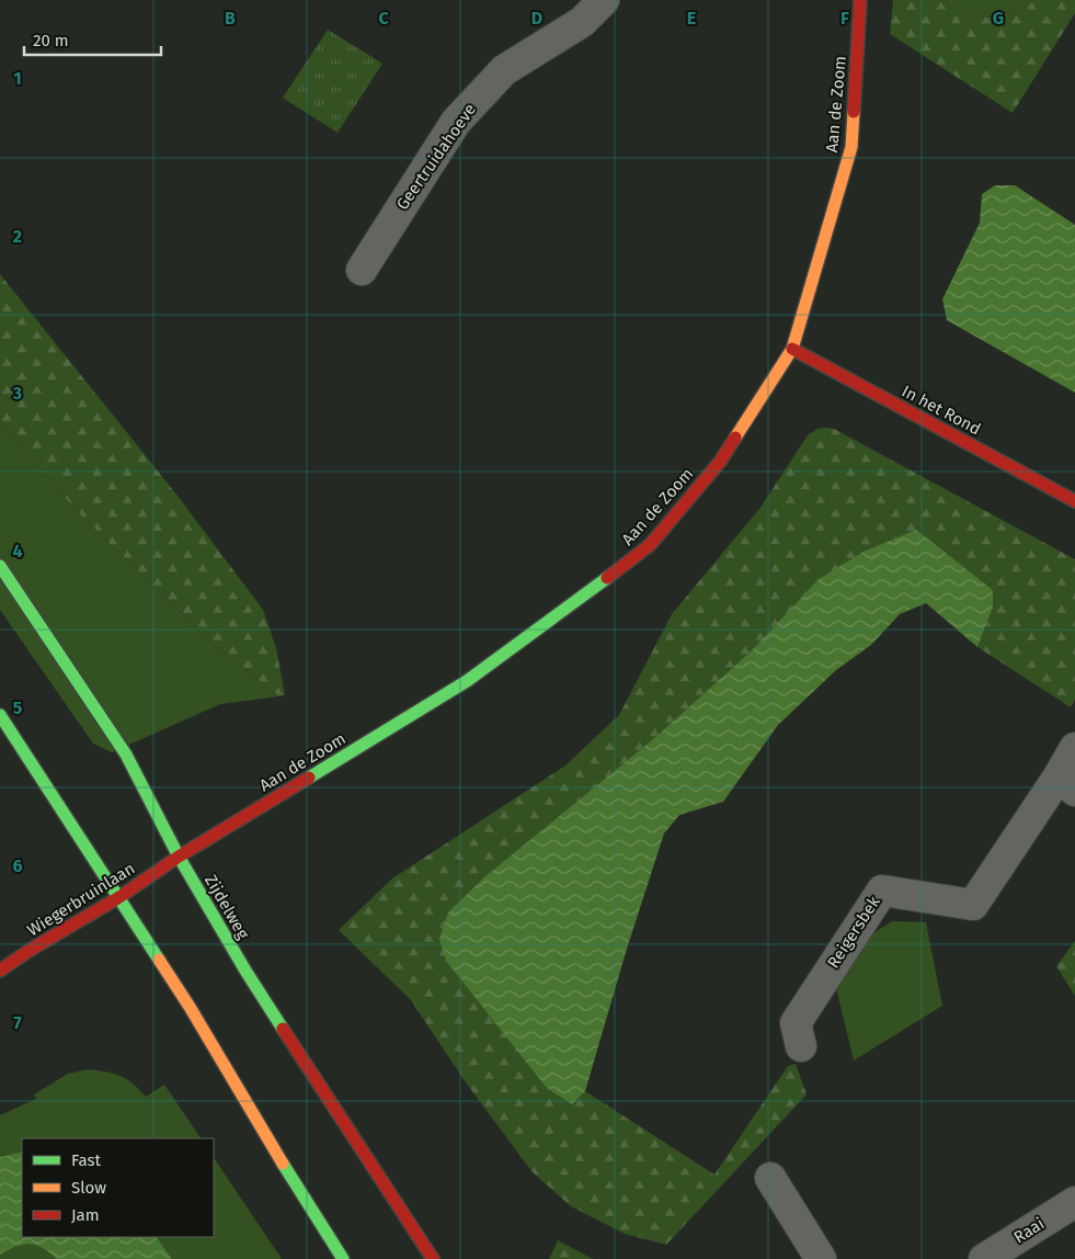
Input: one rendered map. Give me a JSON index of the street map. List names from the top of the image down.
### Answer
{
  "streets": {
    "street": [
      "Aan de Zoom",
      "Geertruidahoeve",
      "In het Rond",
      "Wiegerbruinlaan",
      "Zijdelweg",
      "Reigersbek",
      "Raai"
    ]
  },
  "crossings": [
    ["Aan de Zoom", "In het Rond"],
    ["Aan de Zoom", "Wiegerbruinlaan"],
    ["Aan de Zoom", "Zijdelweg"],
    ["Wiegerbruinlaan", "Zijdelweg"]
  ],
  "legend": ["Fast", "Slow", "Jam"],
  "scale_bar": "20 m",
  "grid": {
    "columns": [
      "B",
      "C",
      "D",
      "E",
      "F",
      "G"
    ],
    "rows": [
      "1",
      "2",
      "3",
      "4",
      "5",
      "6",
      "7"
    ]
  }
}
